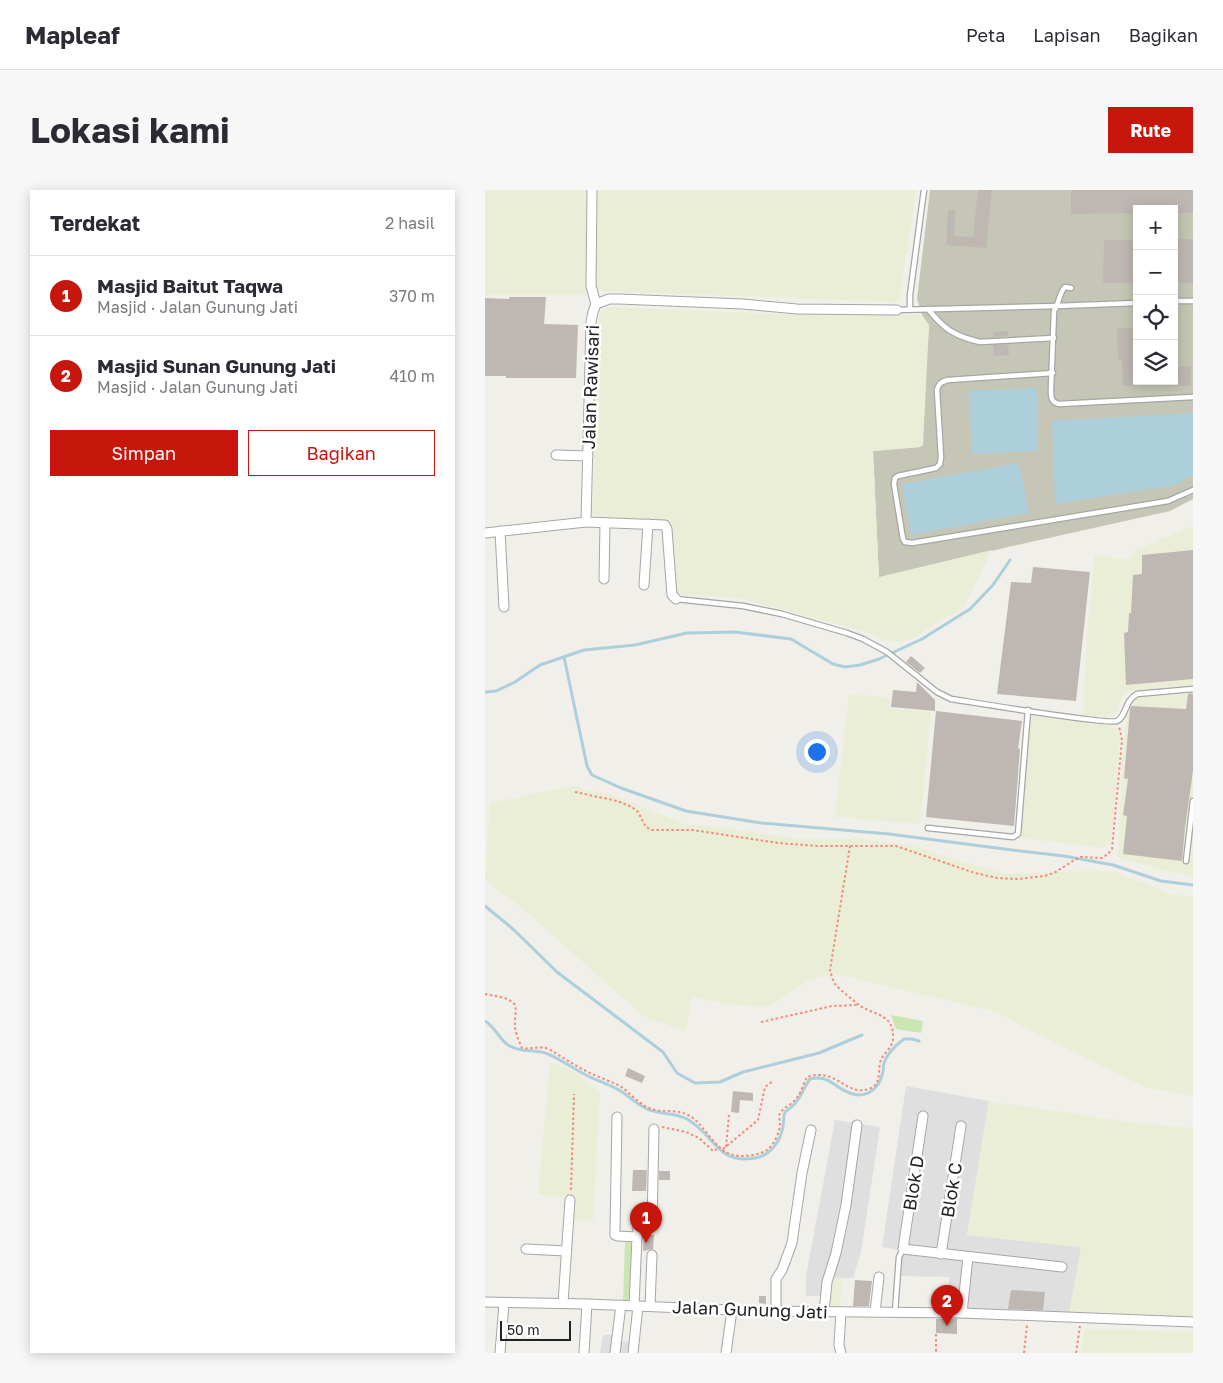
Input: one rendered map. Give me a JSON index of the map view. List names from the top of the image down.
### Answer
{
  "streets": {
    "street": [
      "Jalan Rawisari",
      "Blok D",
      "Blok C",
      "Jalan Gunung Jati"
    ]
  },
  "scale_bar": "50 m",
  "page": {
    "header": "Mapleaf",
    "nav": ["Peta", "Lapisan", "Bagikan"],
    "buttons": [
      "Rute",
      ["Simpan", "Bagikan"]
    ],
    "title": "Lokasi kami",
    "heading": ["Terdekat", "2 hasil"],
    "map_buttons": ["+", "−"],
    "list": [
      {
        "mark": "1",
        "name": "Masjid Baitut Taqwa",
        "note": "Masjid · Jalan Gunung Jati",
        "value": "370 m"
      },
      {
        "mark": "2",
        "name": "Masjid Sunan Gunung Jati",
        "note": "Masjid · Jalan Gunung Jati",
        "value": "410 m"
      }
    ],
    "pins": ["1", "2"],
    "scale": "50 m"
  }
}
